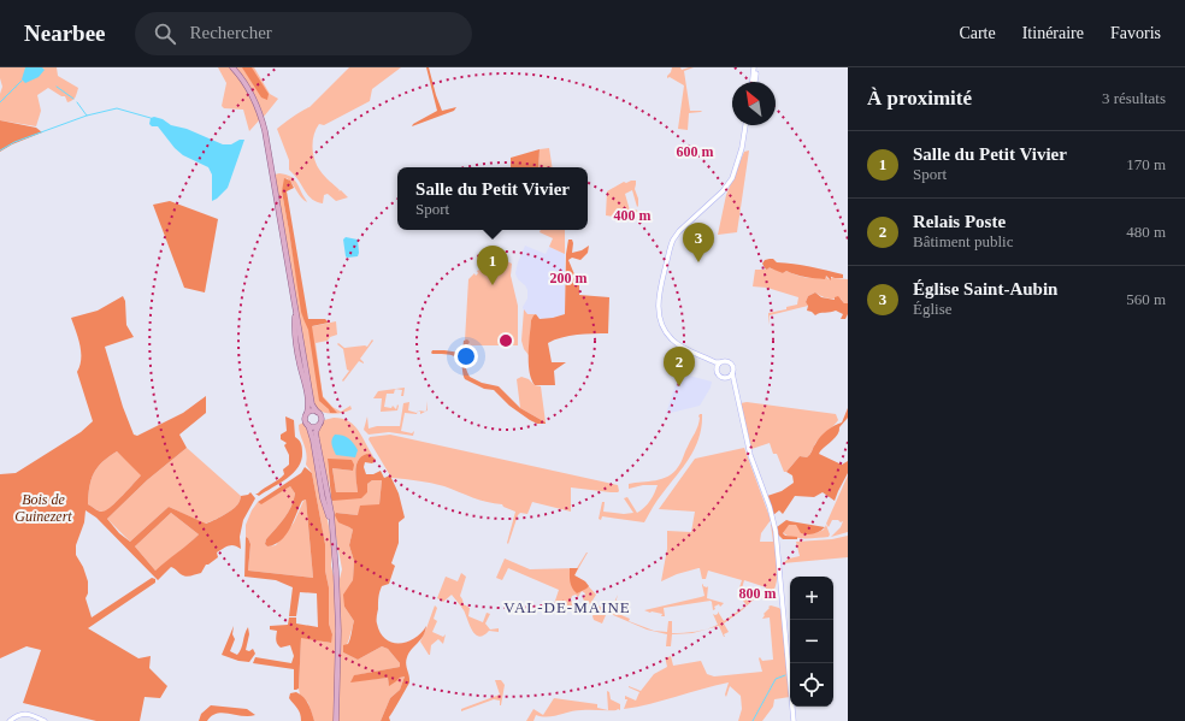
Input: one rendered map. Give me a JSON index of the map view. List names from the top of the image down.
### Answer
{
  "districts": ["VAL-DE-MAINE"],
  "parks": ["Bois de Guinezert"],
  "north": "top left",
  "page": {
    "header": "Nearbee",
    "search": "Rechercher",
    "nav": ["Carte", "Itinéraire", "Favoris"],
    "heading": ["À proximité", "3 résultats"],
    "list": [
      {
        "mark": "1",
        "name": "Salle du Petit Vivier",
        "note": "Sport",
        "value": "170 m"
      },
      {
        "mark": "2",
        "name": "Relais Poste",
        "note": "Bâtiment public",
        "value": "480 m"
      },
      {
        "mark": "3",
        "name": "Église Saint-Aubin",
        "note": "Église",
        "value": "560 m"
      }
    ],
    "popup": ["Salle du Petit Vivier", "Sport"],
    "pins": ["3", "1", "2"],
    "map_buttons": ["+", "−"]
  },
  "rings": [
    "600 m",
    "400 m",
    "200 m",
    "800 m"
  ]
}
